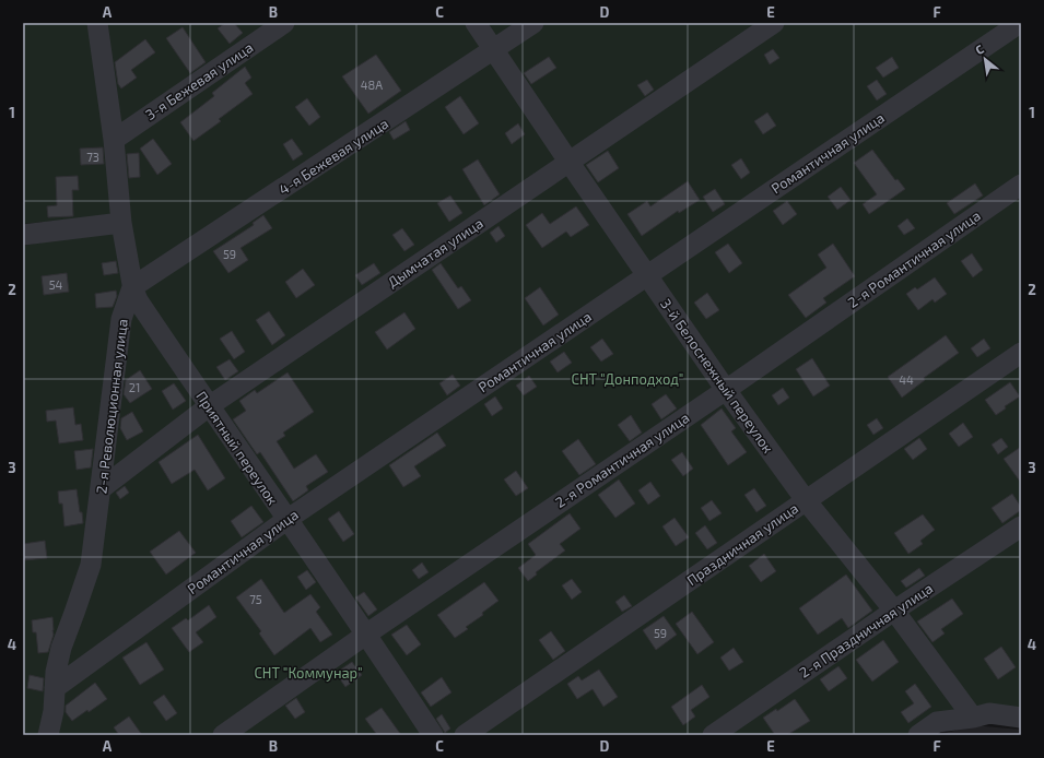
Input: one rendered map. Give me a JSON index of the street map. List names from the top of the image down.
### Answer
{
  "streets": {
    "street": [
      "3-я Бежевая улица",
      "Романтичная улица",
      "4-я Бежевая улица",
      "Дымчатая улица",
      "2-я Романтичная улица",
      "3-й Белоснежный переулок",
      "2-я Революционная улица",
      "Приятный переулок",
      "Праздничная улица",
      "2-я Праздничная улица"
    ]
  },
  "crossings": [
    ["3-я Бежевая улица", "2-я Революционная улица"],
    ["Романтичная улица", "3-й Белоснежный переулок"],
    ["Романтичная улица", "2-я Революционная улица"],
    ["Романтичная улица", "Приятный переулок"],
    ["4-я Бежевая улица", "3-й Белоснежный переулок"],
    ["4-я Бежевая улица", "2-я Революционная улица"],
    ["4-я Бежевая улица", "Приятный переулок"],
    ["Дымчатая улица", "3-й Белоснежный переулок"],
    ["Дымчатая улица", "2-я Революционная улица"],
    ["Дымчатая улица", "Приятный переулок"],
    ["2-я Романтичная улица", "3-й Белоснежный переулок"],
    ["2-я Романтичная улица", "Приятный переулок"],
    ["3-й Белоснежный переулок", "Праздничная улица"],
    ["3-й Белоснежный переулок", "2-я Праздничная улица"],
    ["2-я Революционная улица", "Приятный переулок"]
  ],
  "parks": ["СНТ \"Донподход\"", "СНТ \"Коммунар\""],
  "house_numbers": [
    "48А",
    "73",
    "59",
    "54",
    "44",
    "21",
    "75",
    "59"
  ],
  "north": "top left",
  "grid": {
    "columns": [
      "A",
      "B",
      "C",
      "D",
      "E",
      "F"
    ],
    "rows": [
      "1",
      "2",
      "3",
      "4"
    ]
  }
}
